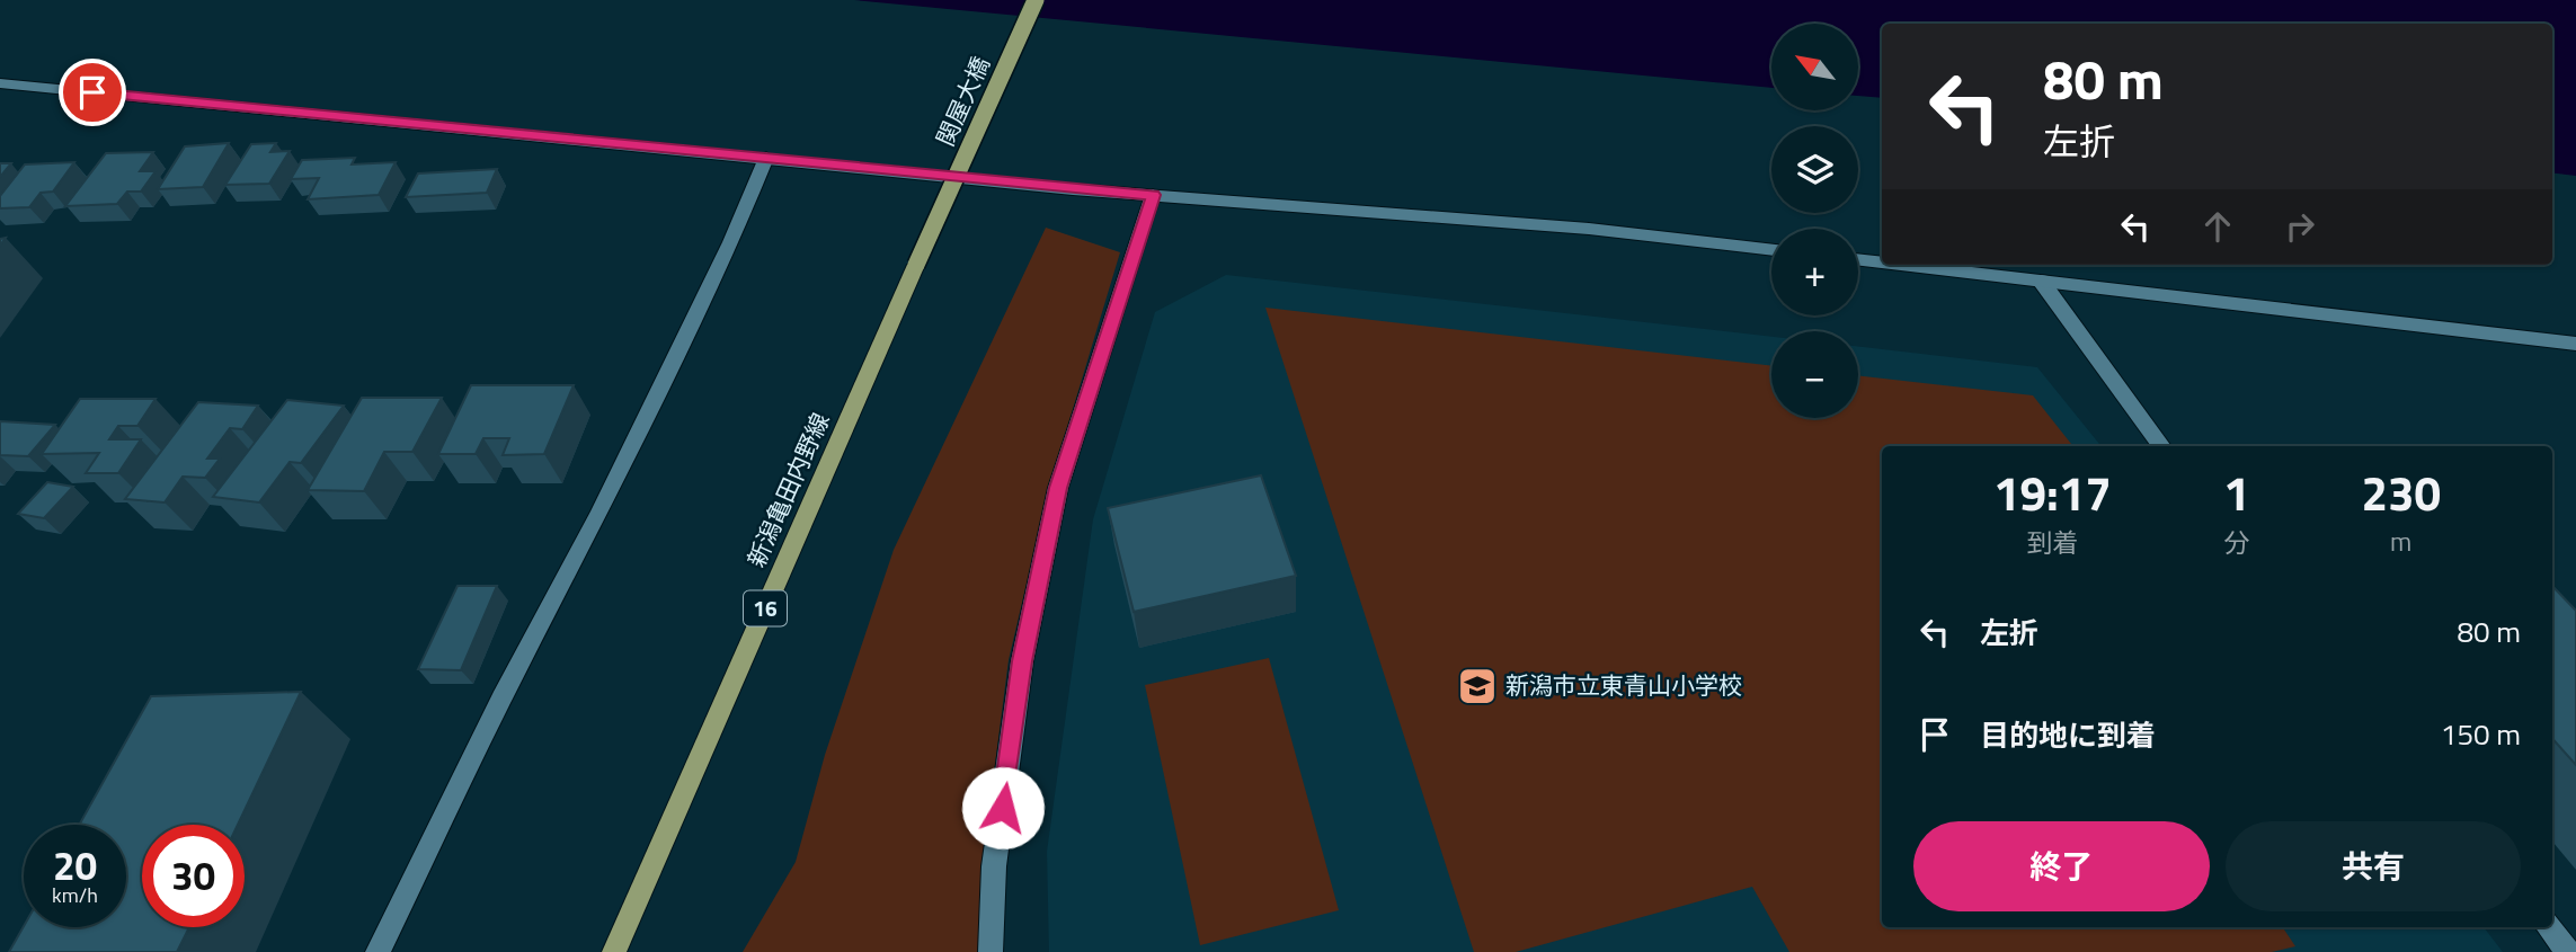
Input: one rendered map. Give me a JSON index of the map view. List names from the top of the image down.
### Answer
{
  "streets": {
    "main road": ["関屋大橋", "新潟亀田内野線", "16"]
  },
  "crossings": [
    ["関屋大橋", "新潟亀田内野線"]
  ],
  "places": {
    "school or university": ["新潟市立東青山小学校"]
  },
  "north": "top left",
  "page": {
    "map_buttons": ["+", "−"],
    "turn": ["80 m", "左折"],
    "eta": [
      "19:17",
      "到着",
      "1",
      "分",
      "230",
      "m"
    ],
    "list": [
      {
        "name": "左折",
        "value": "80 m"
      },
      {
        "name": "目的地に到着",
        "value": "150 m"
      }
    ],
    "buttons": ["終了", "共有"],
    "speed": "20 km/h",
    "limit": "30"
  }
}
